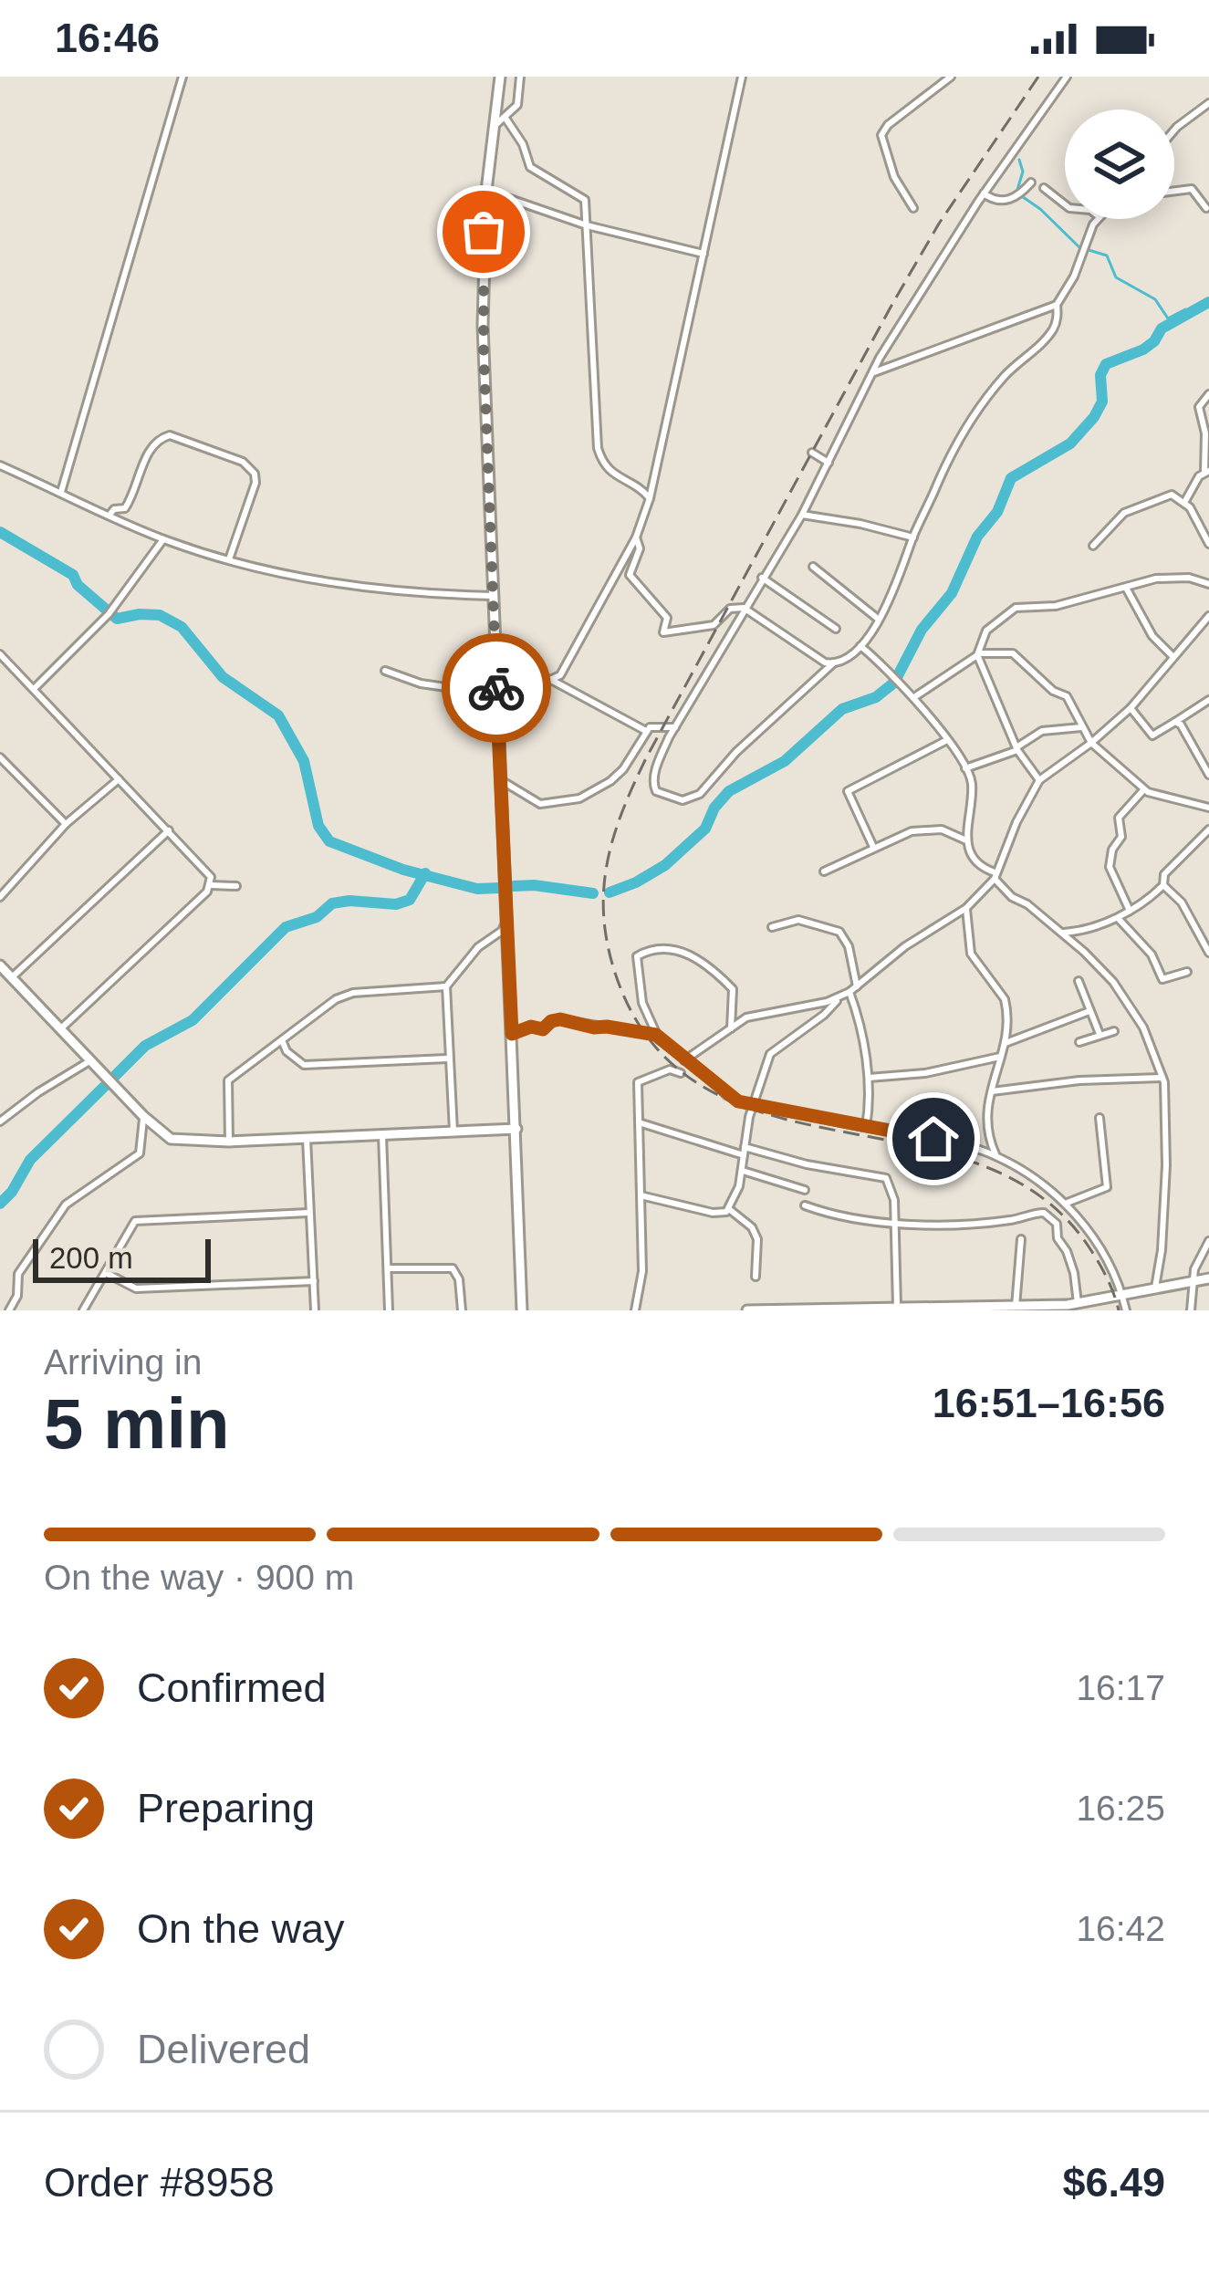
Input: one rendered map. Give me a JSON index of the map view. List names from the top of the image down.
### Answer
{
  "scale_bar": "200 m",
  "page": {
    "status": "16:46",
    "scale": "200 m",
    "heading": ["5 min", "Arriving in", "16:51–16:56"],
    "panel": ["Order #8958", "$6.49"],
    "bar": "On the way · 900 m",
    "list": [
      ["Confirmed", "16:17"],
      ["Preparing", "16:25"],
      ["On the way", "16:42"],
      "Delivered"
    ]
  }
}
